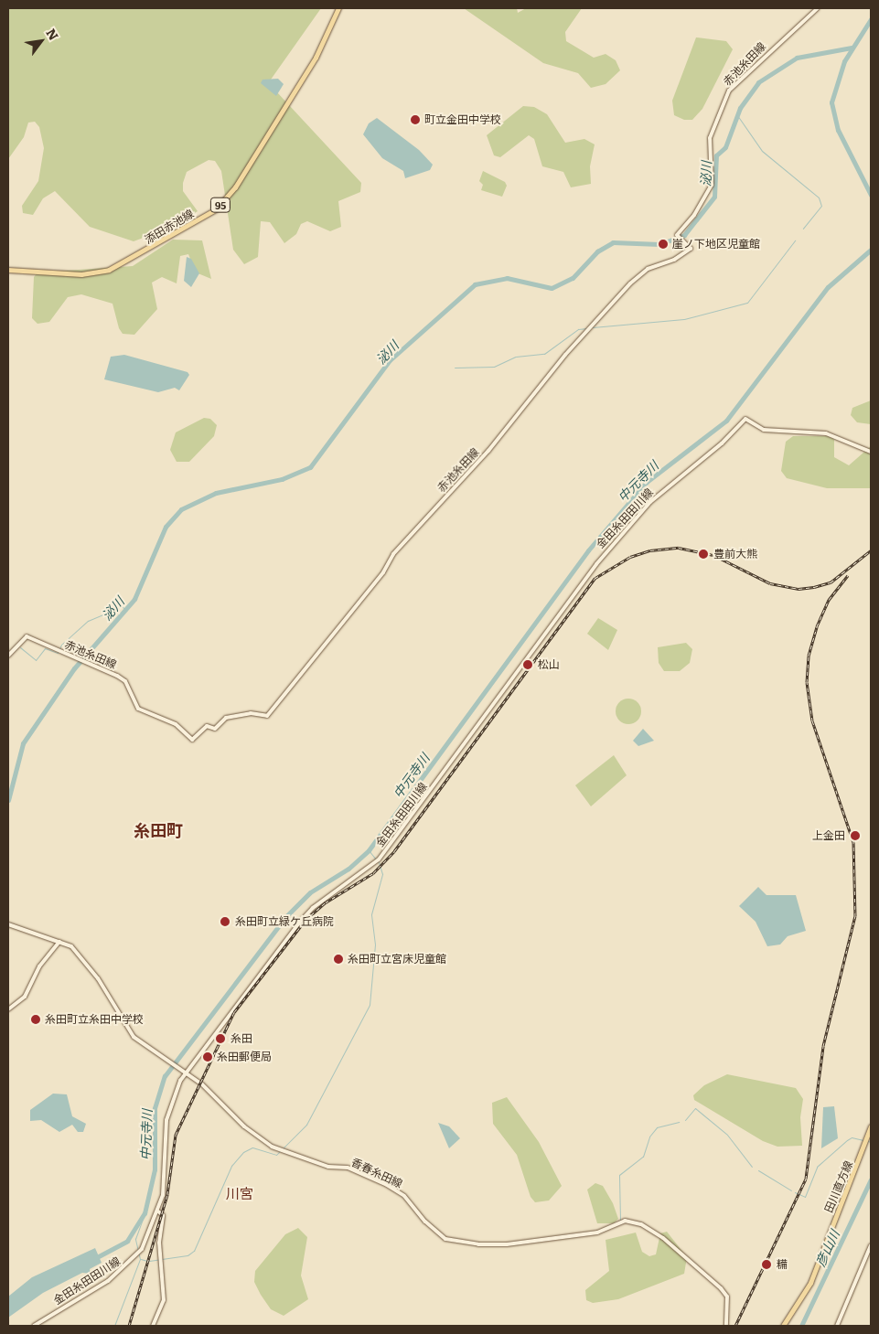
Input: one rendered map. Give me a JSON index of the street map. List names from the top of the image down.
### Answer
{
  "streets": {
    "main road": [
      "赤池糸田線",
      "95",
      "添田赤池線",
      "金田糸田田川線",
      "香春糸田線",
      "田川直方線"
    ]
  },
  "crossings": [
    ["金田糸田田川線", "香春糸田線"]
  ],
  "districts": ["糸田町", "川宮"],
  "water": ["泌川", "中元寺川", "彦山川"],
  "places": [
    "町立金田中学校",
    "崖ノ下地区児童館",
    "豊前大熊",
    "松山",
    "上金田",
    "糸田町立緑ケ丘病院",
    "糸田町立宮床児童館",
    "糸田町立糸田中学校",
    "糸田",
    "糸田郵便局",
    "糒"
  ],
  "north": "top right"
}
